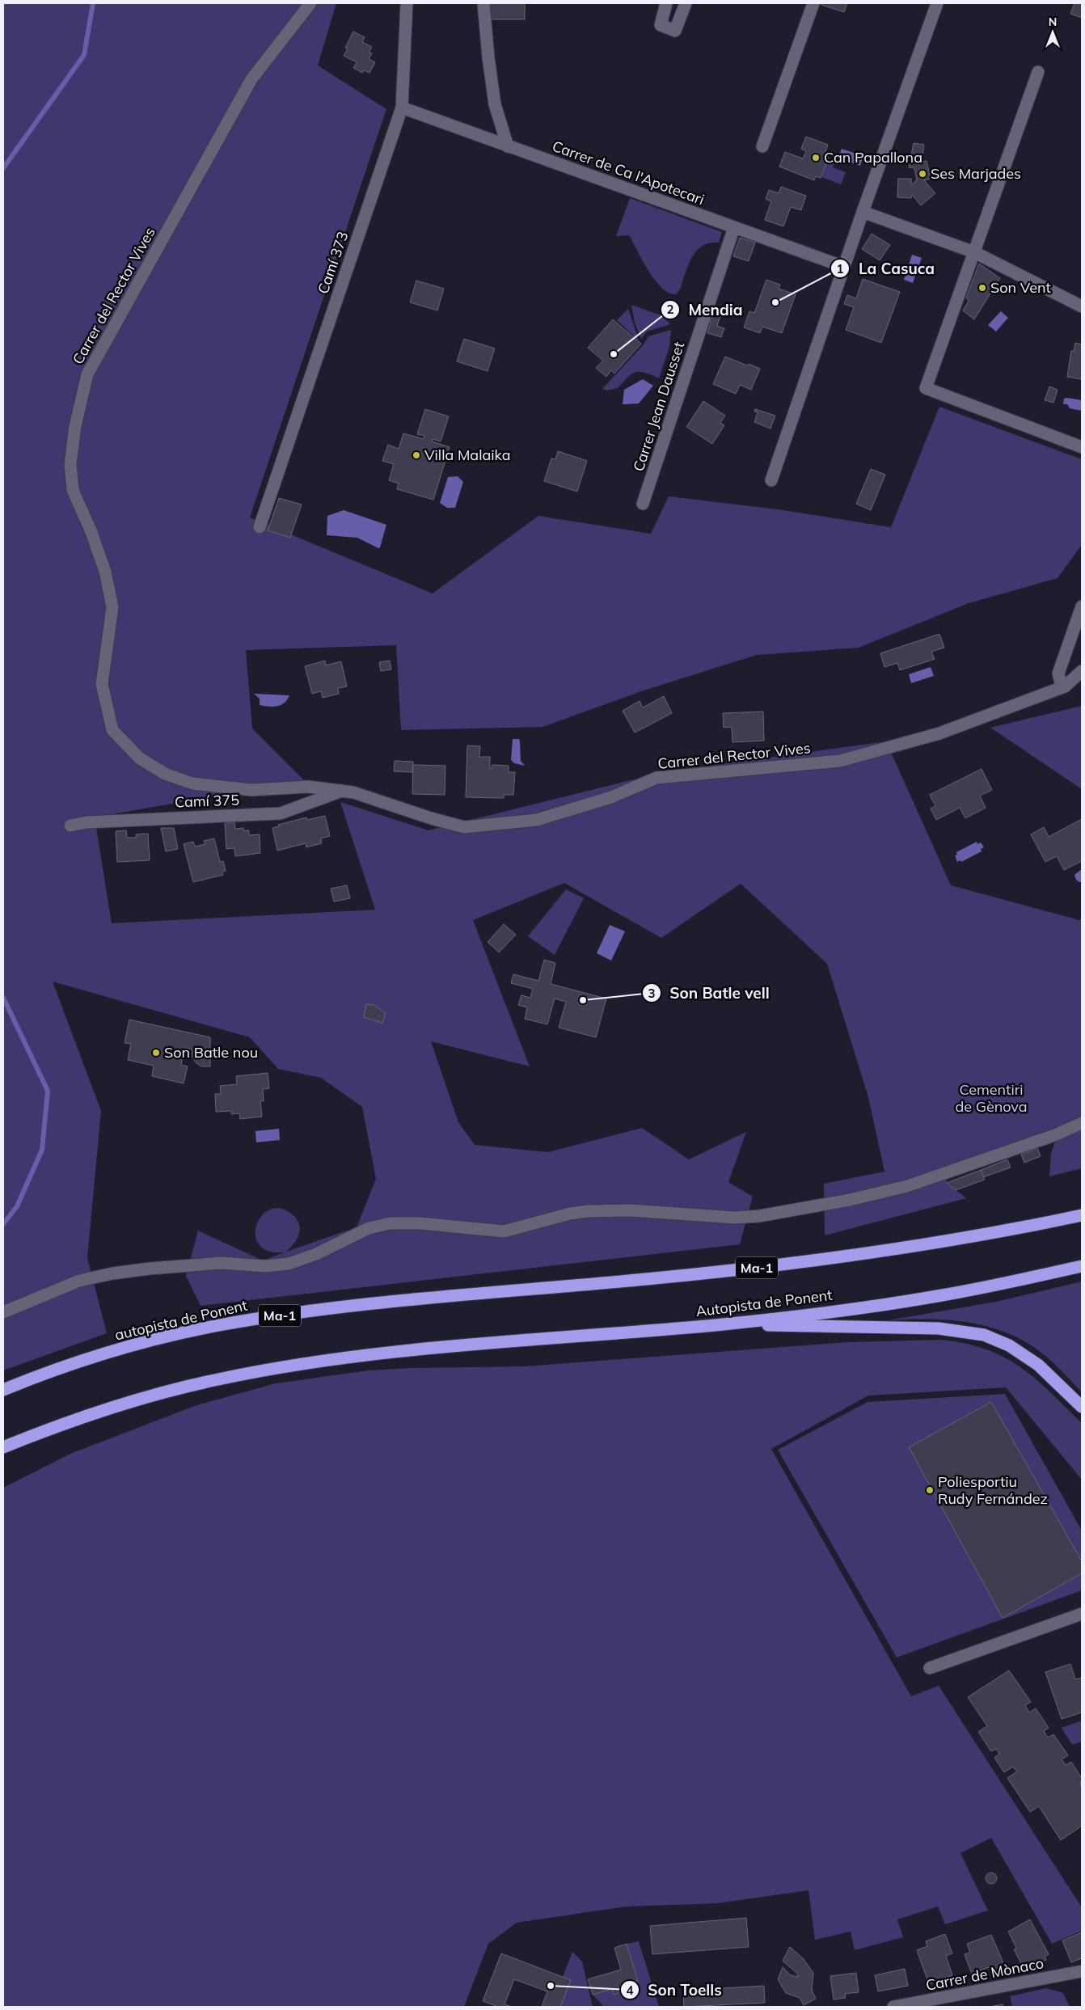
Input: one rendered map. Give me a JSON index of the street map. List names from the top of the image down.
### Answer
{
  "streets": {
    "highway": ["Ma-1", "Autopista de Ponent", "autopista de Ponent"],
    "street": [
      "Carrer de Ca l'Apotecari",
      "Camí 373",
      "Carrer del Rector Vives",
      "Carrer Jean Dausset",
      "Camí 375",
      "Carrer de Mònaco"
    ]
  },
  "crossings": [
    ["Carrer de Ca l'Apotecari", "Camí 373"],
    ["Carrer de Ca l'Apotecari", "Carrer Jean Dausset"],
    ["Carrer del Rector Vives", "Camí 375"]
  ],
  "parks": ["Cementiri de Gènova"],
  "places": [
    "Can Papallona",
    "Ses Marjades",
    "Son Vent",
    "La Casuca",
    "Mendia",
    "Villa Malaika",
    "Son Batle vell",
    "Son Batle nou",
    "Poliesportiu Rudy Fernández",
    "Son Toells"
  ],
  "north": "top"
}
